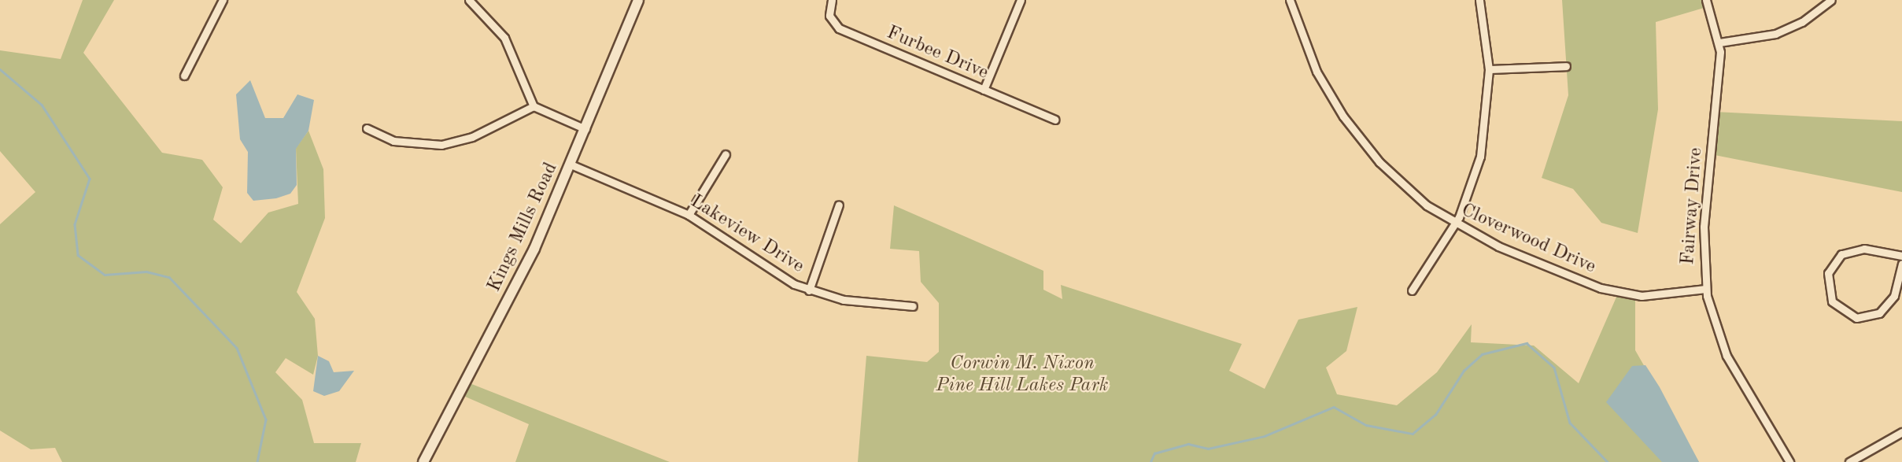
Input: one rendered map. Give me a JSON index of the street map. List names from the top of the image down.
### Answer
{
  "streets": {
    "street": [
      "Furbee Drive",
      "Fairway Drive",
      "Kings Mills Road",
      "Lakeview Drive",
      "Cloverwood Drive"
    ]
  },
  "crossings": [
    ["Fairway Drive", "Cloverwood Drive"],
    ["Kings Mills Road", "Lakeview Drive"]
  ],
  "parks": ["Corwin M. Nixon Pine Hill Lakes Park"]
}
